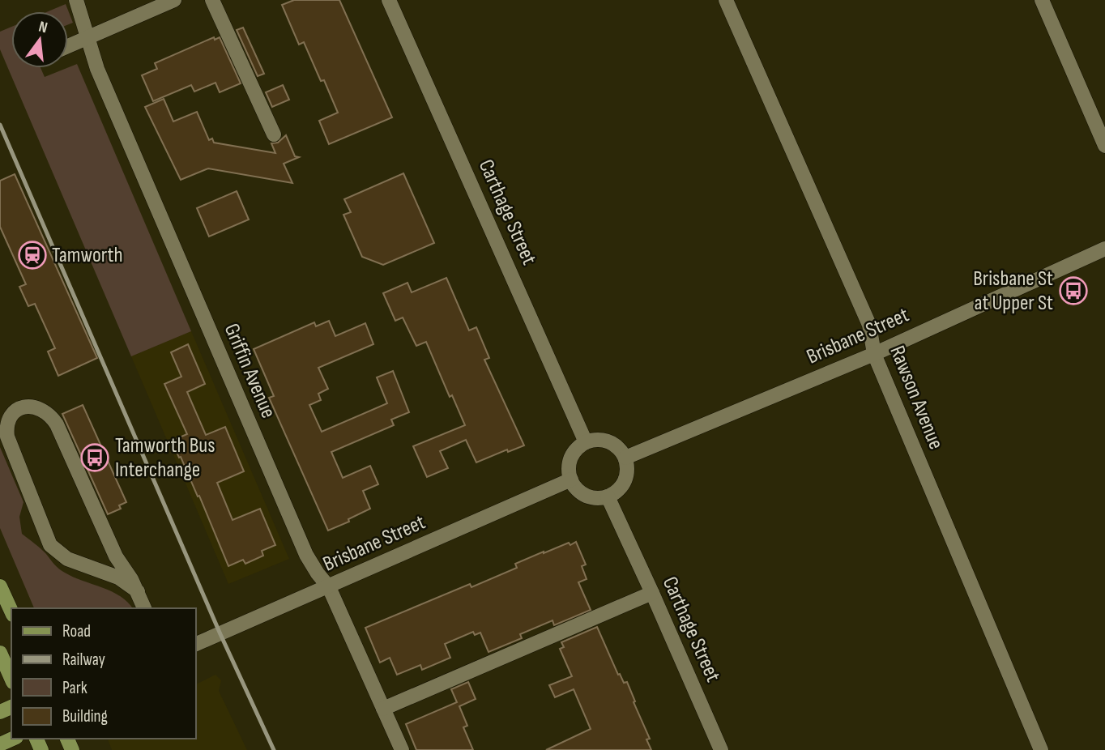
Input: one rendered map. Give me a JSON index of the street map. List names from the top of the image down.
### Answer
{
  "streets": {
    "street": [
      "Carthage Street",
      "Brisbane Street",
      "Griffin Avenue",
      "Rawson Avenue"
    ]
  },
  "crossings": [
    ["Carthage Street", "Brisbane Street"],
    ["Brisbane Street", "Griffin Avenue"],
    ["Brisbane Street", "Rawson Avenue"]
  ],
  "places": {
    "station": ["Tamworth"],
    "bus stop": ["Brisbane St at Upper St", "Tamworth Bus Interchange"]
  },
  "legend": [
    "Road",
    "Railway",
    "Park",
    "Building"
  ],
  "north": "top"
}
